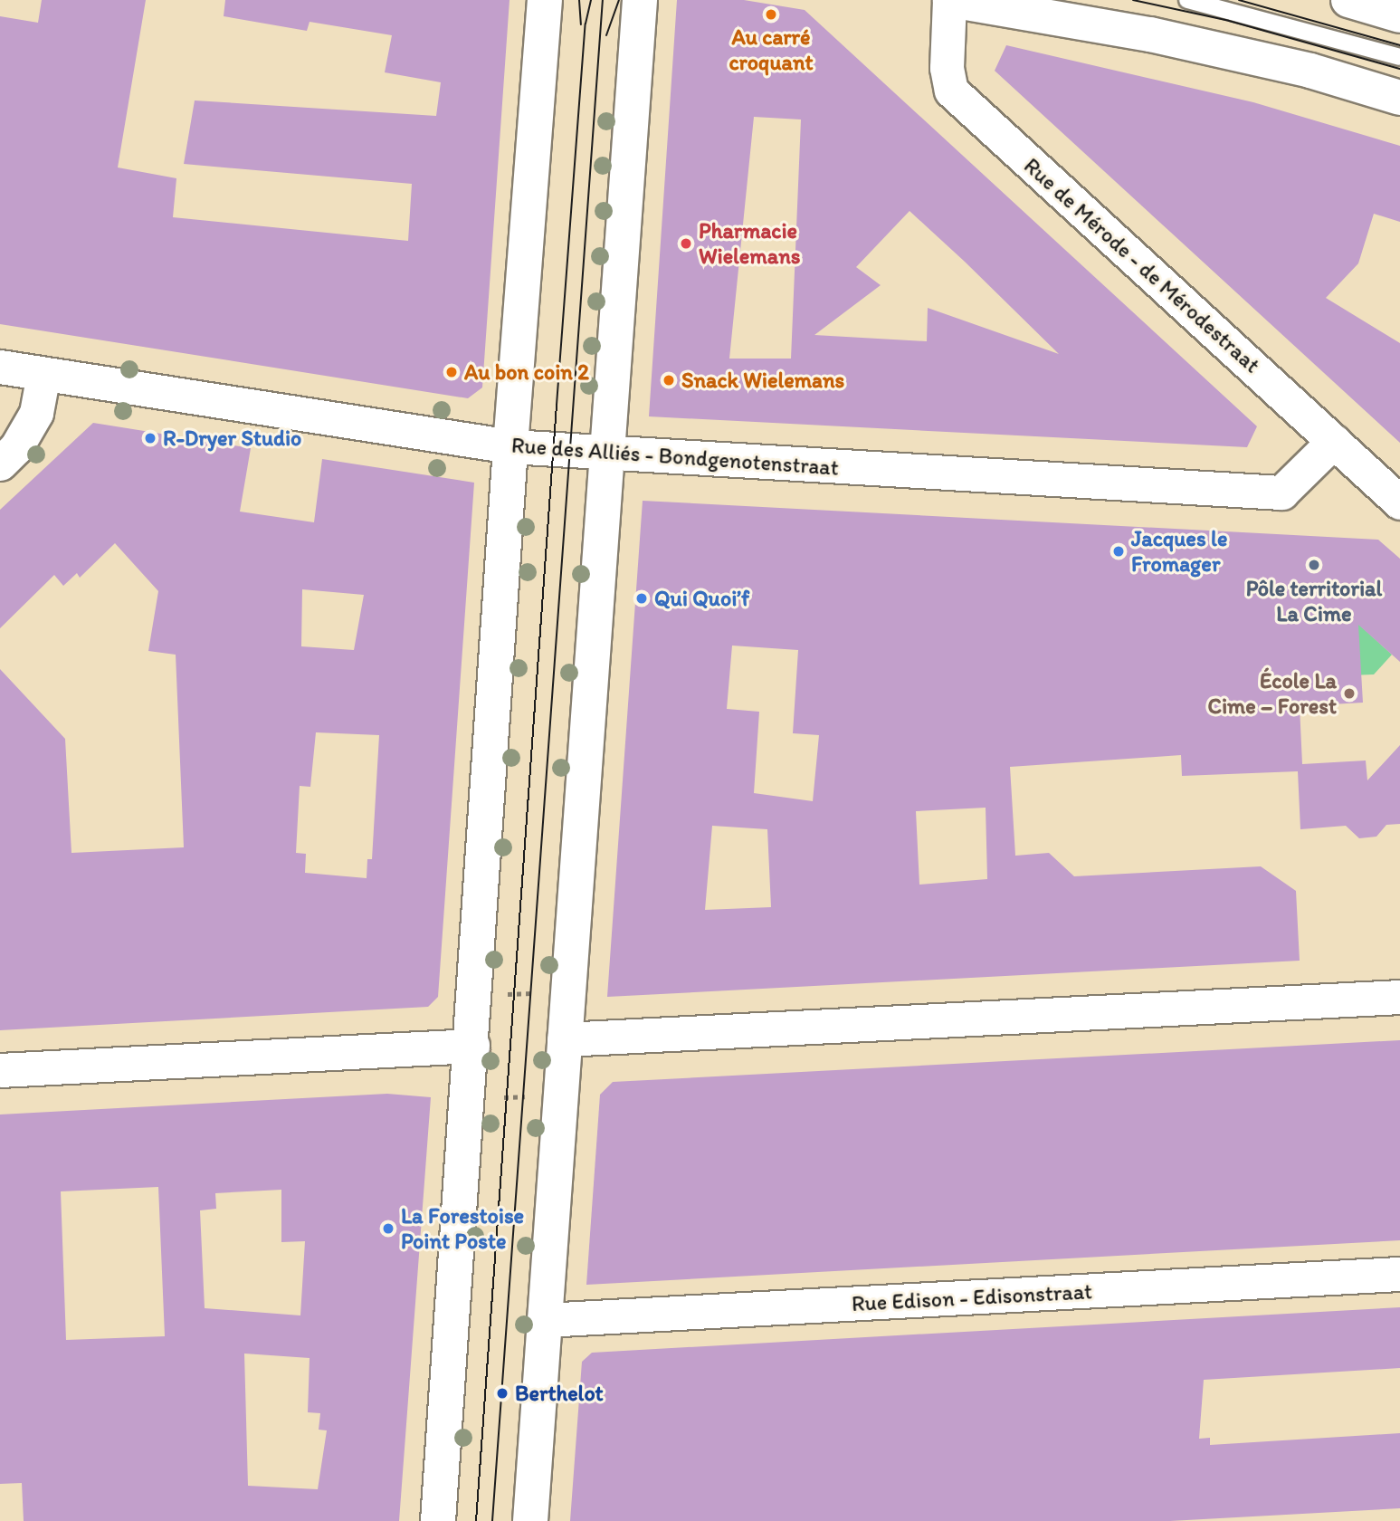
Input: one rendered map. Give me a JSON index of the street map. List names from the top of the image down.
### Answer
{
  "streets": {
    "street": ["Rue de Mérode - de Mérodestraat", "Rue des Alliés - Bondgenotenstraat", "Rue Edison - Edisonstraat"]
  },
  "crossings": [
    ["Rue de Mérode - de Mérodestraat", "Rue des Alliés - Bondgenotenstraat"]
  ],
  "places": [
    "Au carré croquant",
    "Pharmacie Wielemans",
    "Au bon coin 2",
    "Snack Wielemans",
    "R-Dryer Studio",
    "Jacques le Fromager",
    "Pôle territorial La Cime",
    "Qui Quoi’f",
    "École La Cime – Forest",
    "La Forestoise Point Poste",
    "Berthelot"
  ]
}
